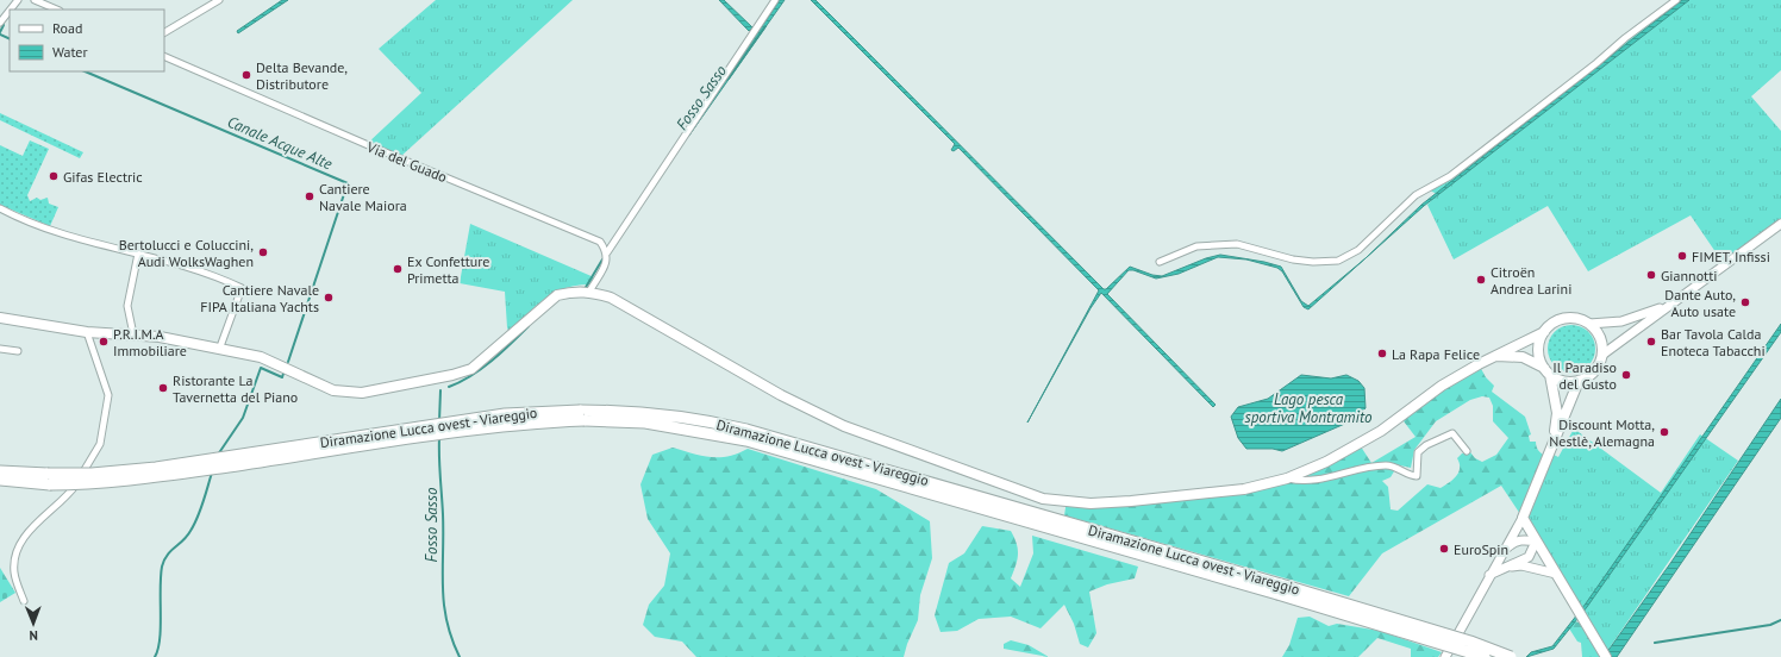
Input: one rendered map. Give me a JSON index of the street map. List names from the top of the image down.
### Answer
{
  "streets": {
    "highway": ["Diramazione Lucca ovest - Viareggio"],
    "street": ["Via del Guado"]
  },
  "water": ["Fosso Sasso", "Canale Acque Alte", "Lago pesca sportiva Montramito"],
  "places": [
    "Delta Bevande, Distributore",
    "Gifas Electric",
    "Cantiere Navale Maiora",
    "Bertolucci e Coluccini, Audi WolksWaghen",
    "FIMET, Infissi",
    "Ex Confetture Primetta",
    "Giannotti",
    "Citroën Andrea Larini",
    "Cantiere Navale FIPA Italiana Yachts",
    "Dante Auto, Auto usate",
    "P.R.I.M.A Immobiliare",
    "Bar Tavola Calda Enoteca Tabacchi",
    "La Rapa Felice",
    "Il Paradiso del Gusto",
    "Ristorante La Tavernetta del Piano",
    "Discount Motta, Nestlè, Alemagna",
    "EuroSpin"
  ],
  "legend": ["Road", "Water"],
  "north": "bottom"
}
